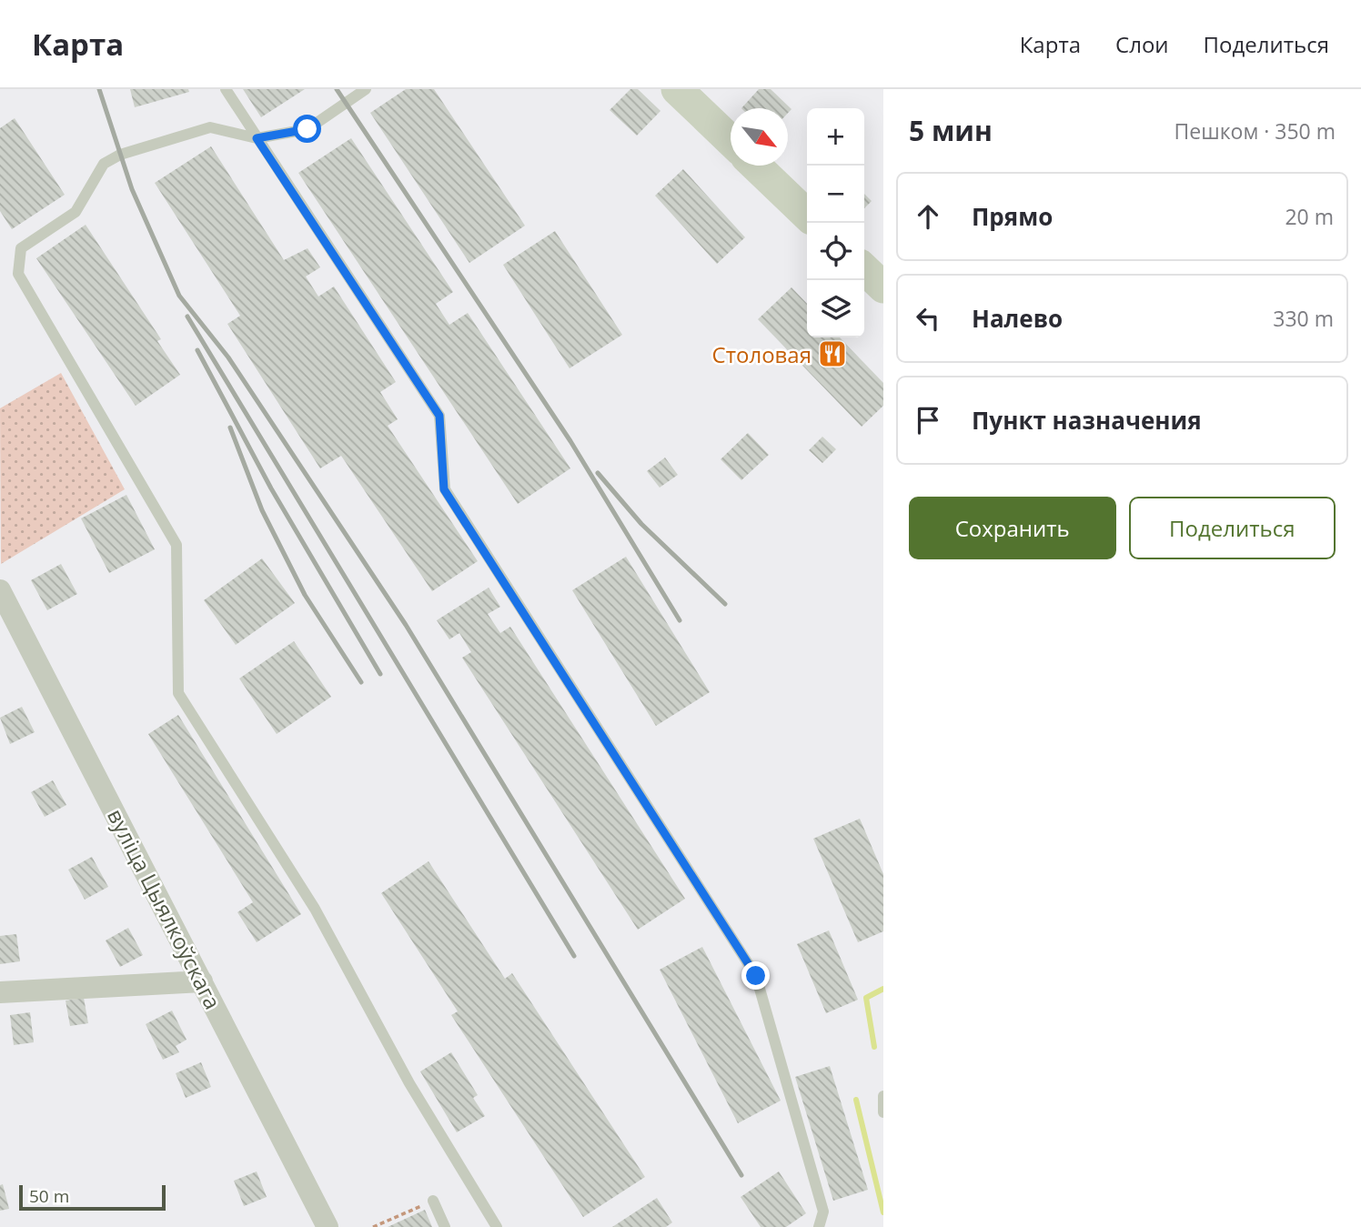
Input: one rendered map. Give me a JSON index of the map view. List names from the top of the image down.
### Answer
{
  "streets": {
    "street": ["вуліца Цыялкоўскага"]
  },
  "places": {
    "restaurant": ["Столовая"]
  },
  "scale_bar": "50 m",
  "north": "bottom right",
  "page": {
    "header": "Карта",
    "nav": ["Карта", "Слои", "Поделиться"],
    "heading": ["5 мин", "Пешком · 350 m"],
    "map_buttons": ["+", "−"],
    "list": [
      ["Прямо", "20 m"],
      ["Налево", "330 m"],
      "Пункт назначения"
    ],
    "buttons": ["Сохранить", "Поделиться"],
    "scale": "50 m"
  }
}
